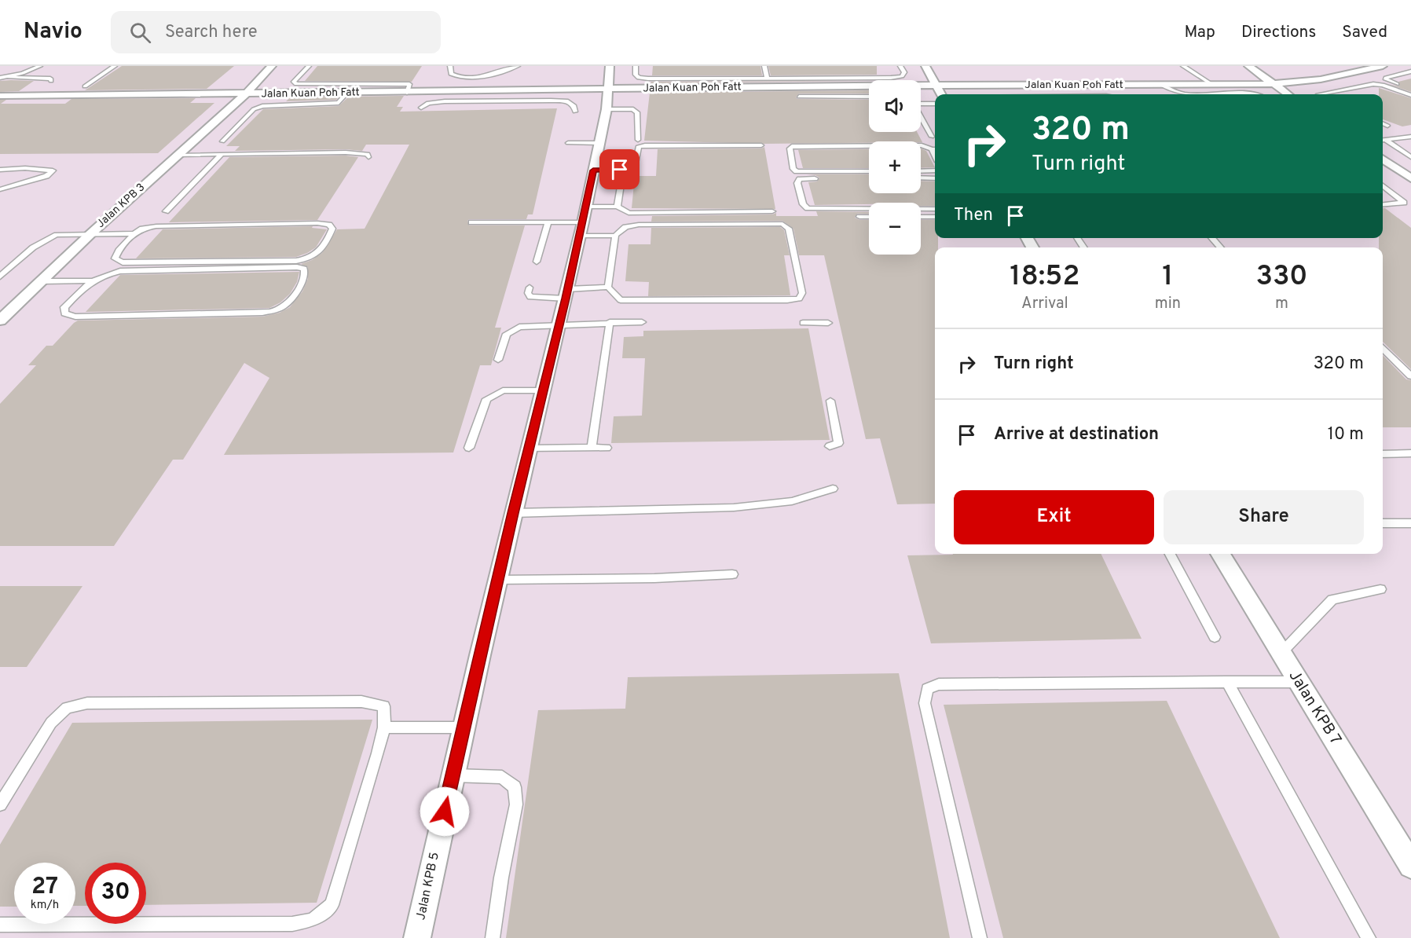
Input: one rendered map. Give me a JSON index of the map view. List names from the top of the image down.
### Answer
{
  "streets": {
    "street": [
      "Jalan Kuan Poh Fatt",
      "Jalan KPB 3",
      "Jalan KPB 7",
      "Jalan KPB 5"
    ]
  },
  "crossings": [
    ["Jalan Kuan Poh Fatt", "Jalan KPB 3"],
    ["Jalan Kuan Poh Fatt", "Jalan KPB 5"]
  ],
  "page": {
    "header": "Navio",
    "search": "Search here",
    "nav": ["Map", "Directions", "Saved"],
    "map_buttons": ["+", "−"],
    "turn": ["320 m", "Turn right"],
    "then": "Then",
    "eta": [
      "18:52",
      "Arrival",
      "1",
      "min",
      "330",
      "m"
    ],
    "list": [
      {
        "name": "Turn right",
        "value": "320 m"
      },
      {
        "name": "Arrive at destination",
        "value": "10 m"
      }
    ],
    "buttons": ["Exit", "Share"],
    "speed": "27 km/h",
    "limit": "30"
  }
}
